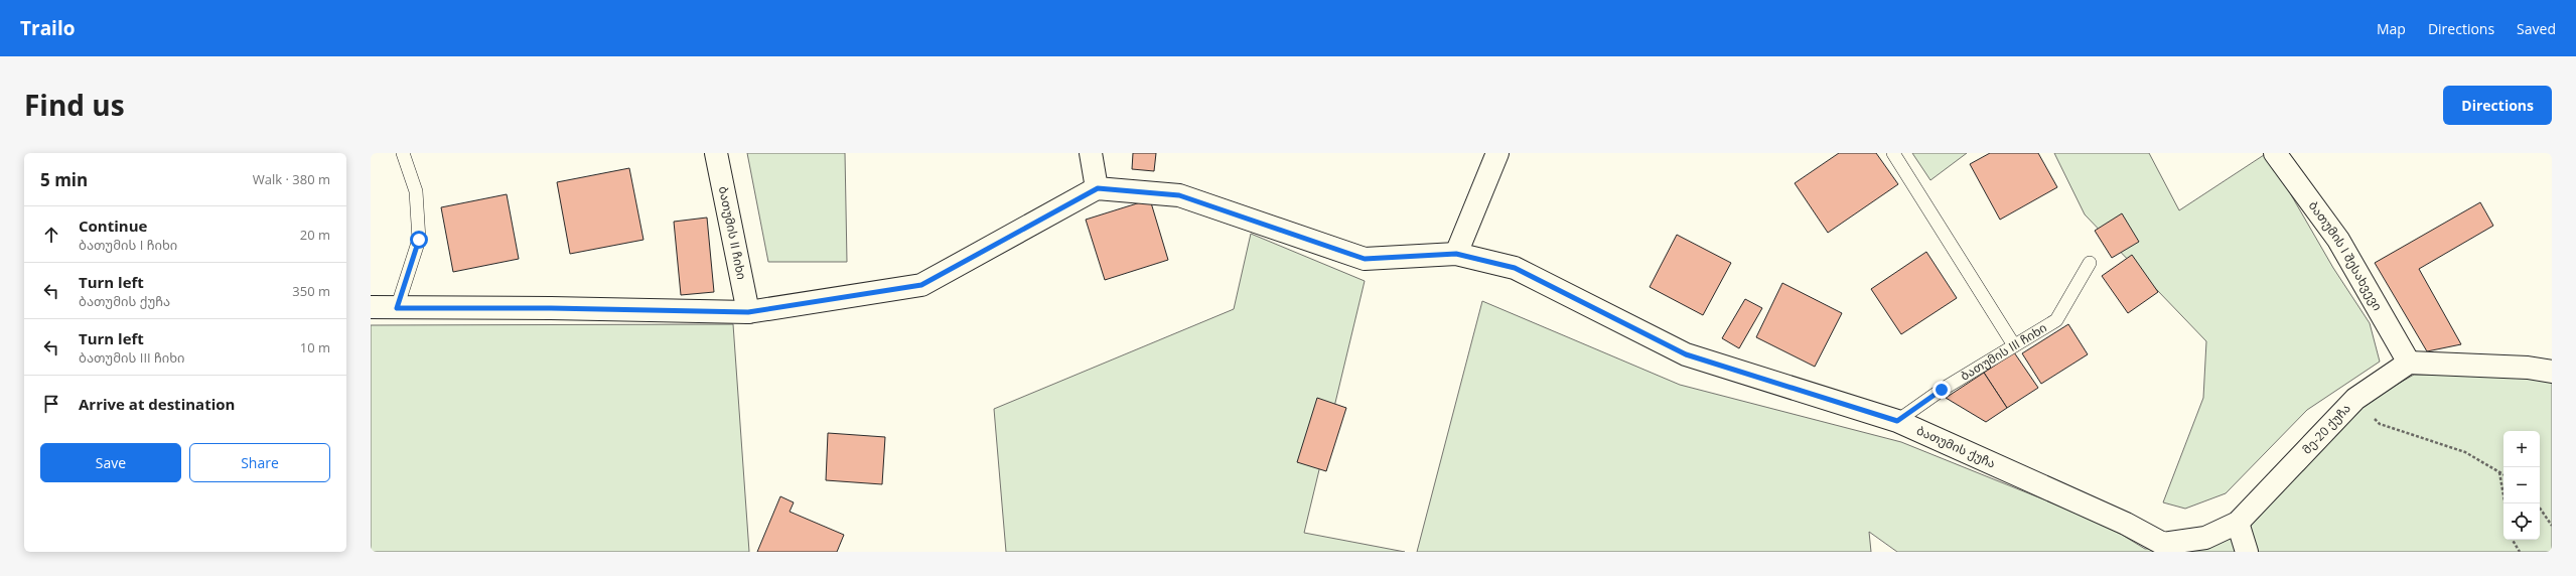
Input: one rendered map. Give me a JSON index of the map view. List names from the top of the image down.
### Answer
{
  "streets": {
    "street": [
      "ბათუმის II ჩიხი",
      "ბათუმის I შესახვევი",
      "მე-20 ქუჩა",
      "ბათუმის ქუჩა"
    ],
    "lane": ["ბათუმის III ჩიხი"]
  },
  "crossings": [
    ["ბათუმის I შესახვევი", "მე-20 ქუჩა"],
    ["ბათუმის III ჩიხი", "ბათუმის ქუჩა"],
    ["მე-20 ქუჩა", "ბათუმის ქუჩა"]
  ],
  "page": {
    "header": "Trailo",
    "nav": ["Map", "Directions", "Saved"],
    "title": "Find us",
    "buttons": [
      "Directions",
      ["Save", "Share"]
    ],
    "heading": ["5 min", "Walk · 380 m"],
    "list": [
      ["Continue", "ბათუმის I ჩიხი", "20 m"],
      ["Turn left", "ბათუმის ქუჩა", "350 m"],
      ["Turn left", "ბათუმის III ჩიხი", "10 m"],
      "Arrive at destination"
    ],
    "map_buttons": ["+", "−"]
  }
}
